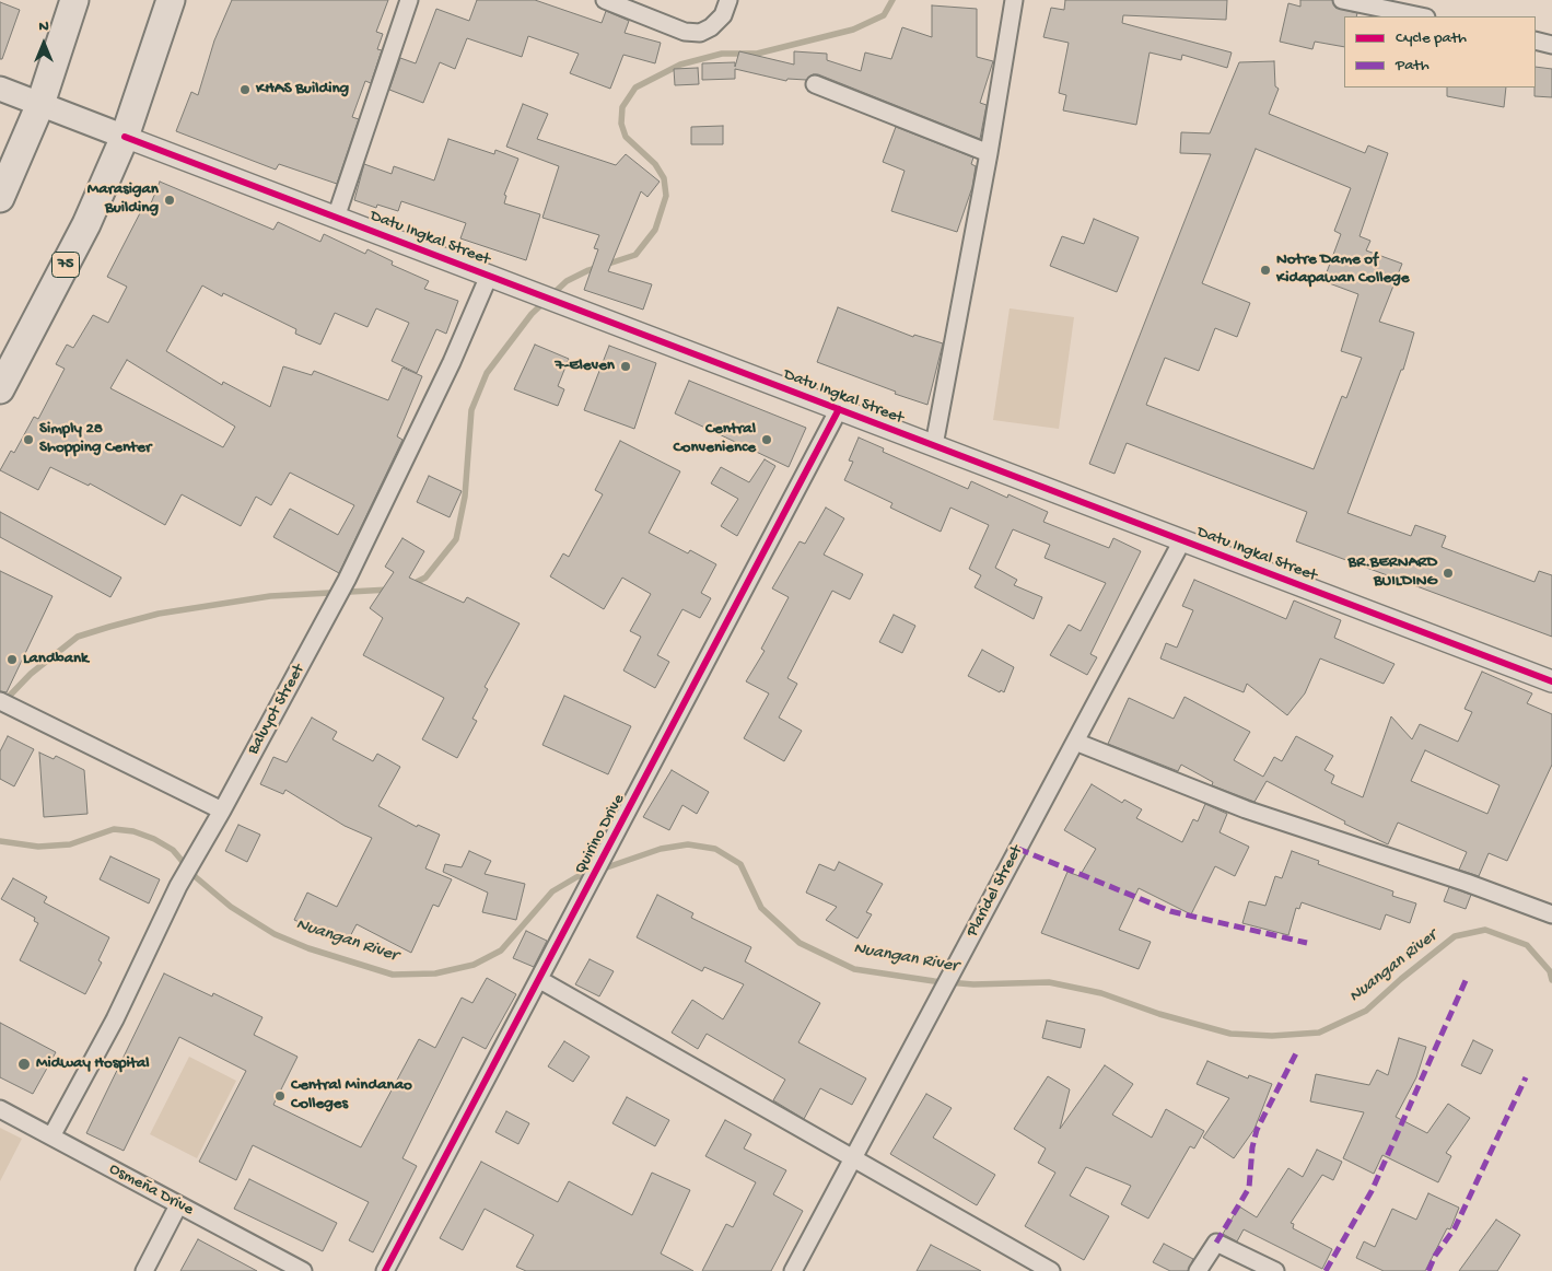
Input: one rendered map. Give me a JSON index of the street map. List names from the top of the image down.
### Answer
{
  "streets": {
    "highway": ["75"],
    "street": [
      "Datu Ingkal Street",
      "Baluyot Street",
      "Quirino Drive",
      "Plaridel Street",
      "Osmeña Drive"
    ]
  },
  "crossings": [
    ["Datu Ingkal Street", "75"],
    ["Datu Ingkal Street", "Baluyot Street"],
    ["Datu Ingkal Street", "Quirino Drive"],
    ["Datu Ingkal Street", "Plaridel Street"],
    ["Baluyot Street", "Osmeña Drive"]
  ],
  "water": ["Nuangan River"],
  "places": [
    "KHAS Building",
    "Marasigan Building",
    "Notre Dame of Kidapawan College",
    "7-Eleven",
    "Simply 28 Shopping Center",
    "Central Convenience",
    "BR.BERNARD BUILDING",
    "Landbank",
    "Midway Hospital",
    "Central Mindanao Colleges"
  ],
  "legend": ["Cycle path", "Path"],
  "north": "top"
}
